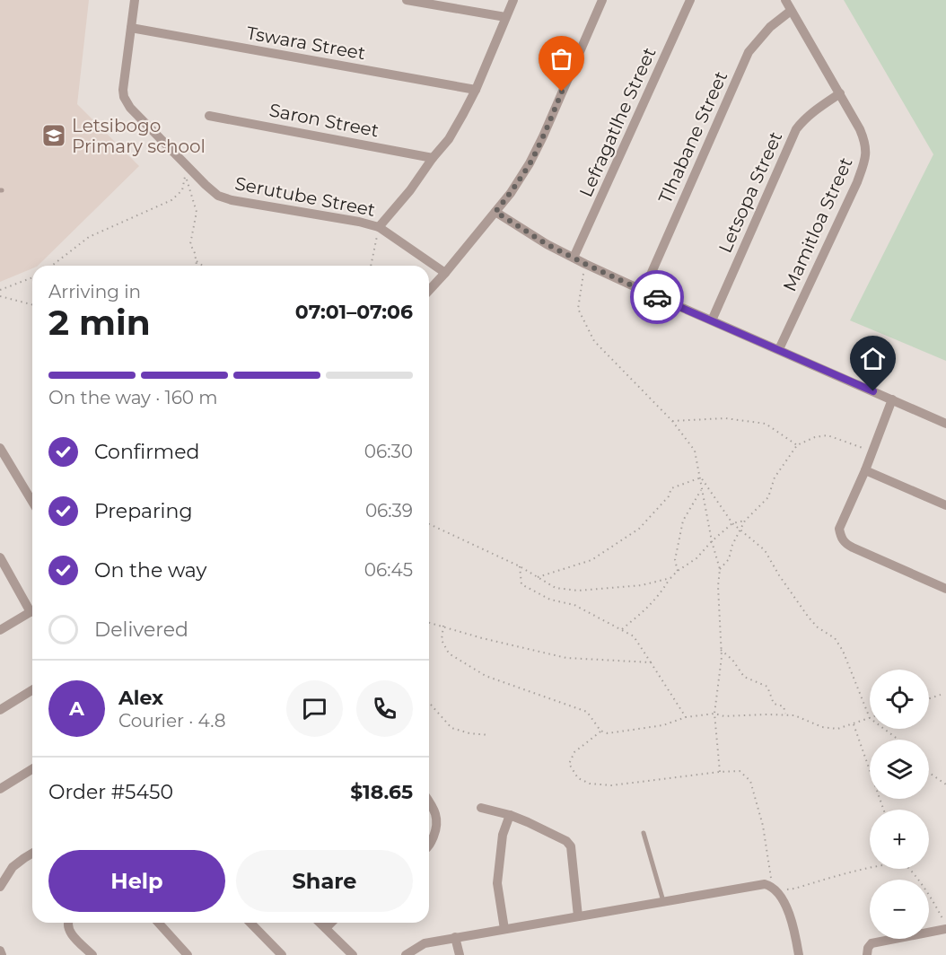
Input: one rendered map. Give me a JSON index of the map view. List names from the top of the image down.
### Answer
{
  "streets": {
    "street": [
      "Tswara Street",
      "Saron Street",
      "Lefragatlhe Street",
      "Tlhabane Street",
      "Letsopa Street",
      "Serutube Street",
      "Mamitloa Street"
    ]
  },
  "crossings": [
    ["Tswara Street", "Serutube Street"],
    ["Tlhabane Street", "Mamitloa Street"],
    ["Letsopa Street", "Mamitloa Street"]
  ],
  "places": {
    "school or university": ["Letsibogo Primary school"]
  },
  "page": {
    "heading": ["2 min", "Arriving in", "07:01–07:06"],
    "panel": [
      "Alex",
      "Courier · 4.8",
      "Order #5450",
      "$18.65"
    ],
    "bar": "On the way · 160 m",
    "list": [
      ["Confirmed", "06:30"],
      ["Preparing", "06:39"],
      ["On the way", "06:45"],
      "Delivered"
    ],
    "map_buttons": ["+", "−"],
    "round": "A",
    "buttons": ["Help", "Share"]
  }
}
